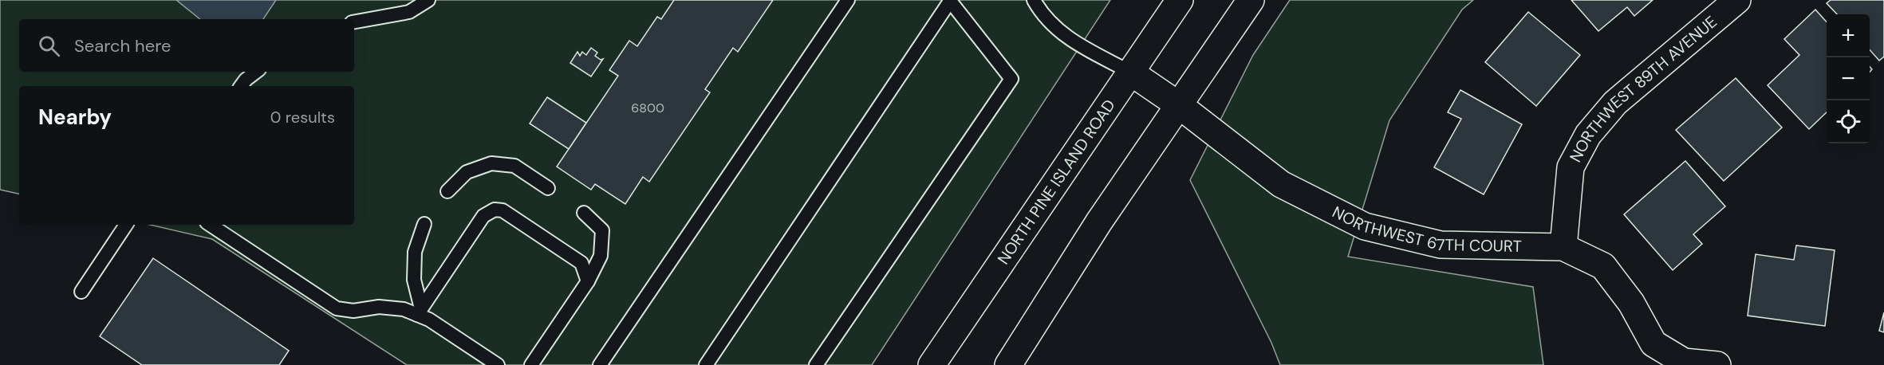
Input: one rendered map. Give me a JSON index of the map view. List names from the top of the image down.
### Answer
{
  "streets": {
    "street": ["NORTHWEST 89TH AVENUE", "NORTH PINE ISLAND ROAD", "NORTHWEST 67TH COURT"]
  },
  "crossings": [
    ["NORTHWEST 89TH AVENUE", "NORTHWEST 67TH COURT"],
    ["NORTH PINE ISLAND ROAD", "NORTHWEST 67TH COURT"]
  ],
  "house_numbers": ["6800"],
  "page": {
    "map_buttons": ["+", "−"],
    "search": "Search here",
    "heading": ["Nearby", "0 results"]
  }
}
